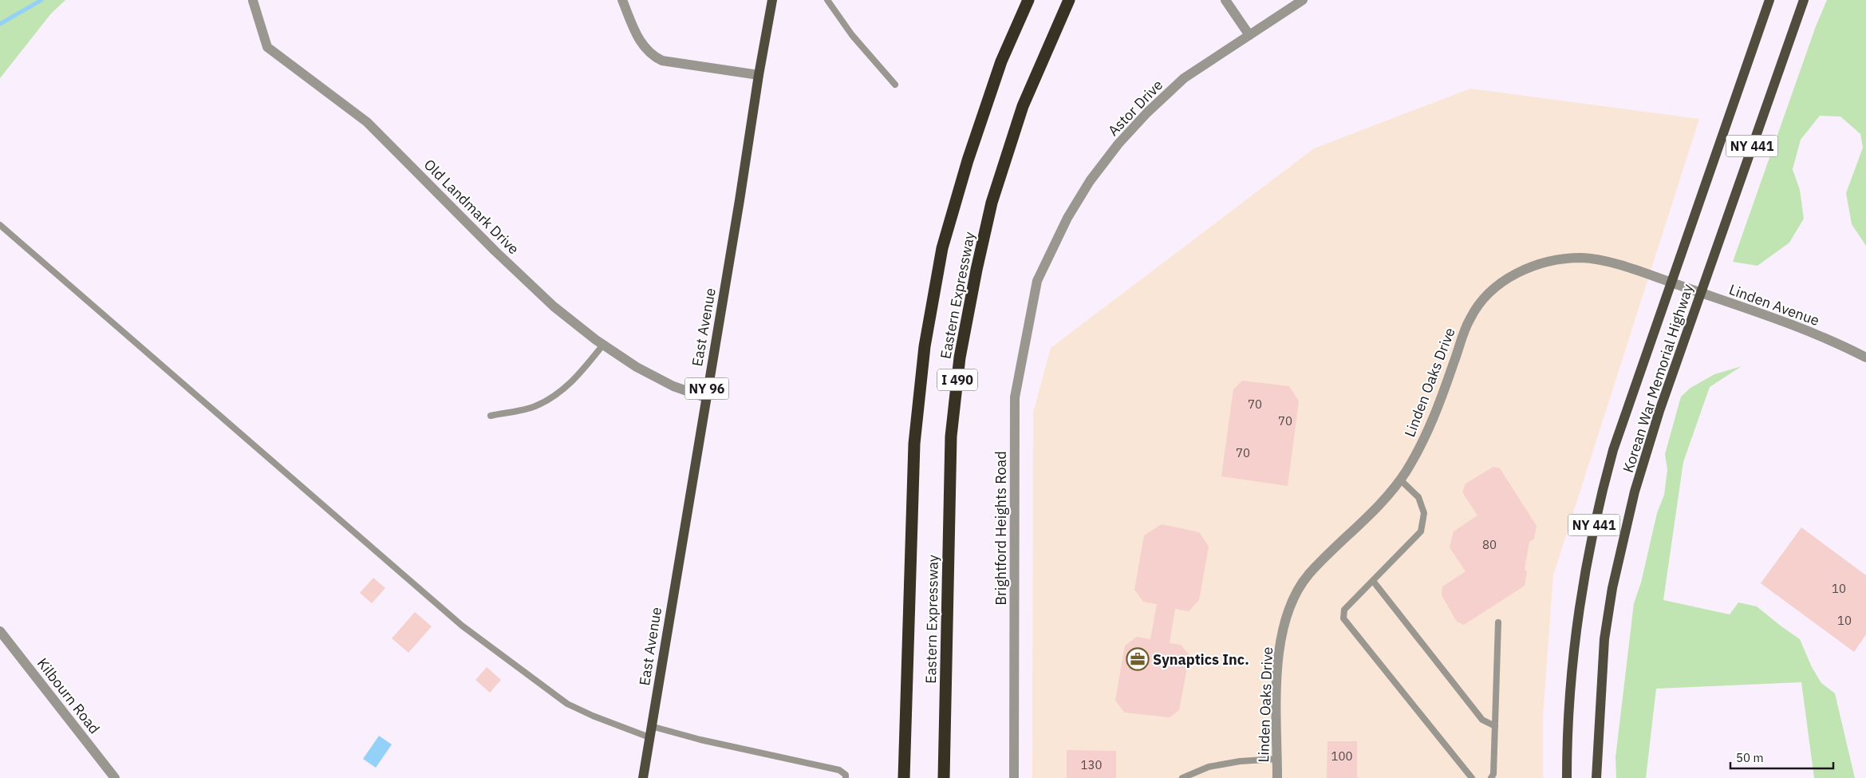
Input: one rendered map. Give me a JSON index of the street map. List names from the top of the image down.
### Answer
{
  "streets": {
    "highway": ["Eastern Expressway", "I 490"],
    "main road": [
      "NY 441",
      "East Avenue",
      "Korean War Memorial Highway",
      "NY 96"
    ],
    "street": [
      "Astor Drive",
      "Old Landmark Drive",
      "Linden Avenue",
      "Linden Oaks Drive",
      "Brightford Heights Road",
      "Kilbourn Road"
    ]
  },
  "crossings": [
    ["Astor Drive", "Brightford Heights Road"],
    ["Old Landmark Drive", "East Avenue"],
    ["Linden Avenue", "Korean War Memorial Highway"],
    ["Linden Avenue", "Linden Oaks Drive"],
    ["Korean War Memorial Highway", "Linden Oaks Drive"]
  ],
  "places": {
    "office": ["Synaptics Inc."]
  },
  "house_numbers": [
    "70",
    "70",
    "70",
    "80",
    "10",
    "10",
    "100",
    "130"
  ],
  "scale_bar": "50 m"
}
